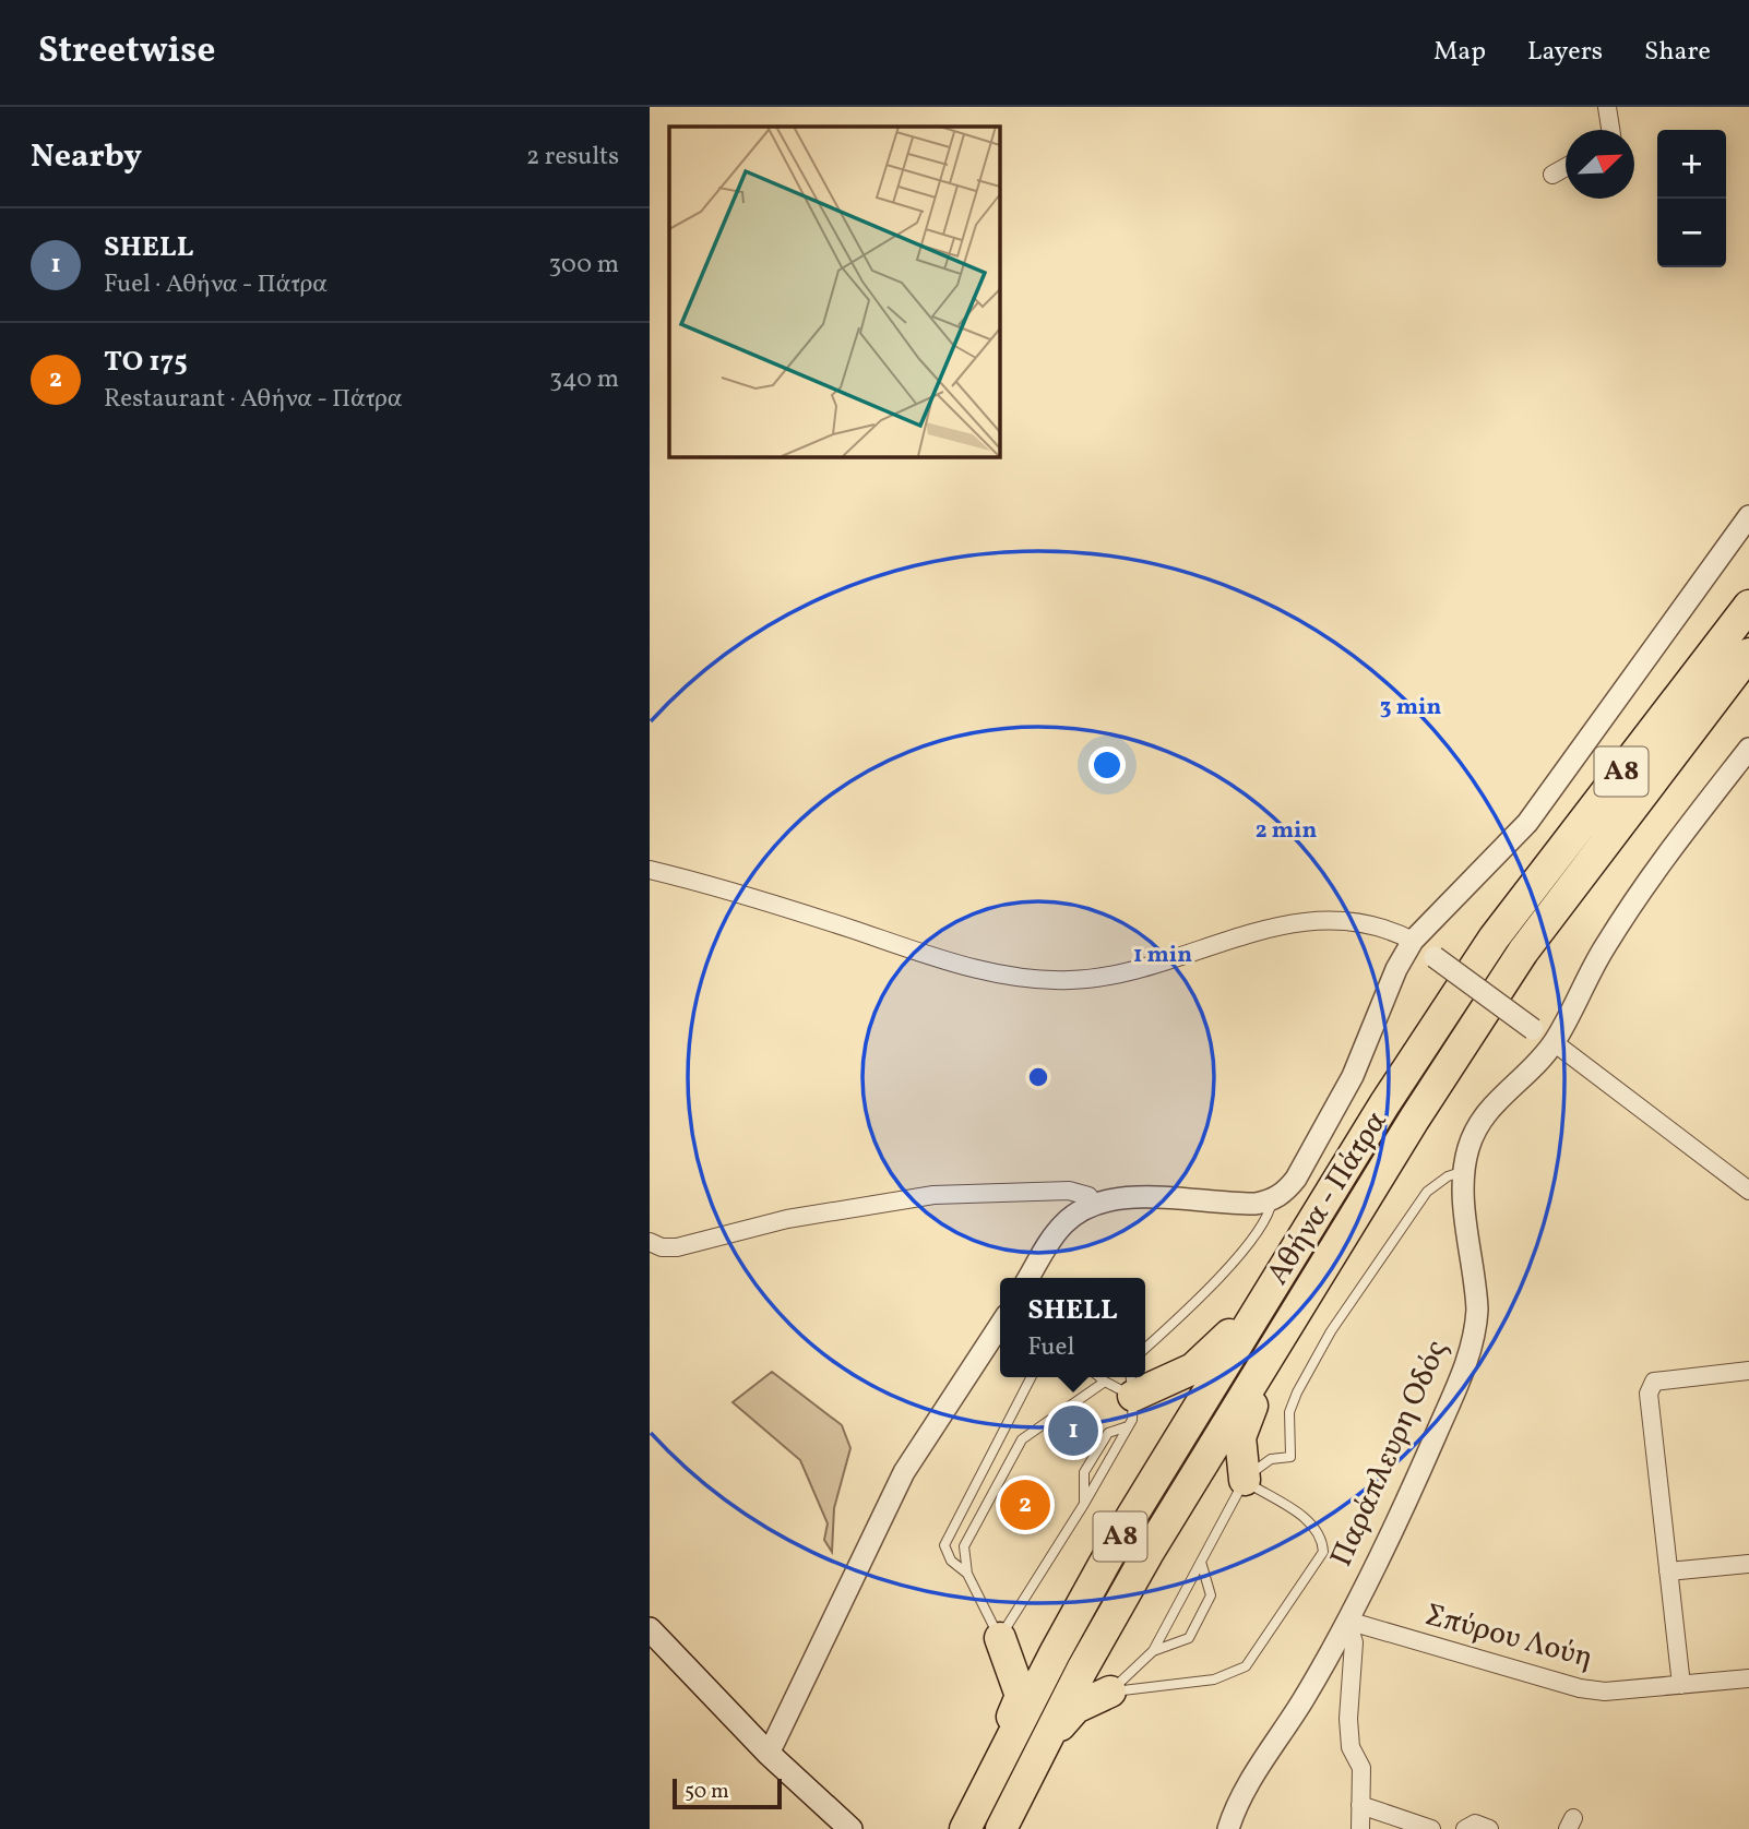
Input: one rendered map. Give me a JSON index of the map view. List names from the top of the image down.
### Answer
{
  "streets": {
    "highway": ["Α8", "Αθήνα - Πάτρα"],
    "street": ["Παράπλευρη Οδός", "Σπύρου Λούη"]
  },
  "crossings": [
    ["Παράπλευρη Οδός", "Σπύρου Λούη"]
  ],
  "scale_bar": "50 m",
  "north": "top right",
  "page": {
    "header": "Streetwise",
    "nav": ["Map", "Layers", "Share"],
    "heading": ["Nearby", "2 results"],
    "map_buttons": ["+", "−"],
    "list": [
      {
        "mark": "1",
        "name": "SHELL",
        "note": "Fuel · Αθήνα - Πάτρα",
        "value": "300 m"
      },
      {
        "mark": "2",
        "name": "TO 175",
        "note": "Restaurant · Αθήνα - Πάτρα",
        "value": "340 m"
      }
    ],
    "popup": ["SHELL", "Fuel"],
    "pins": ["1", "2"],
    "scale": "50 m"
  },
  "rings": ["3 min", "2 min", "1 min"]
}
